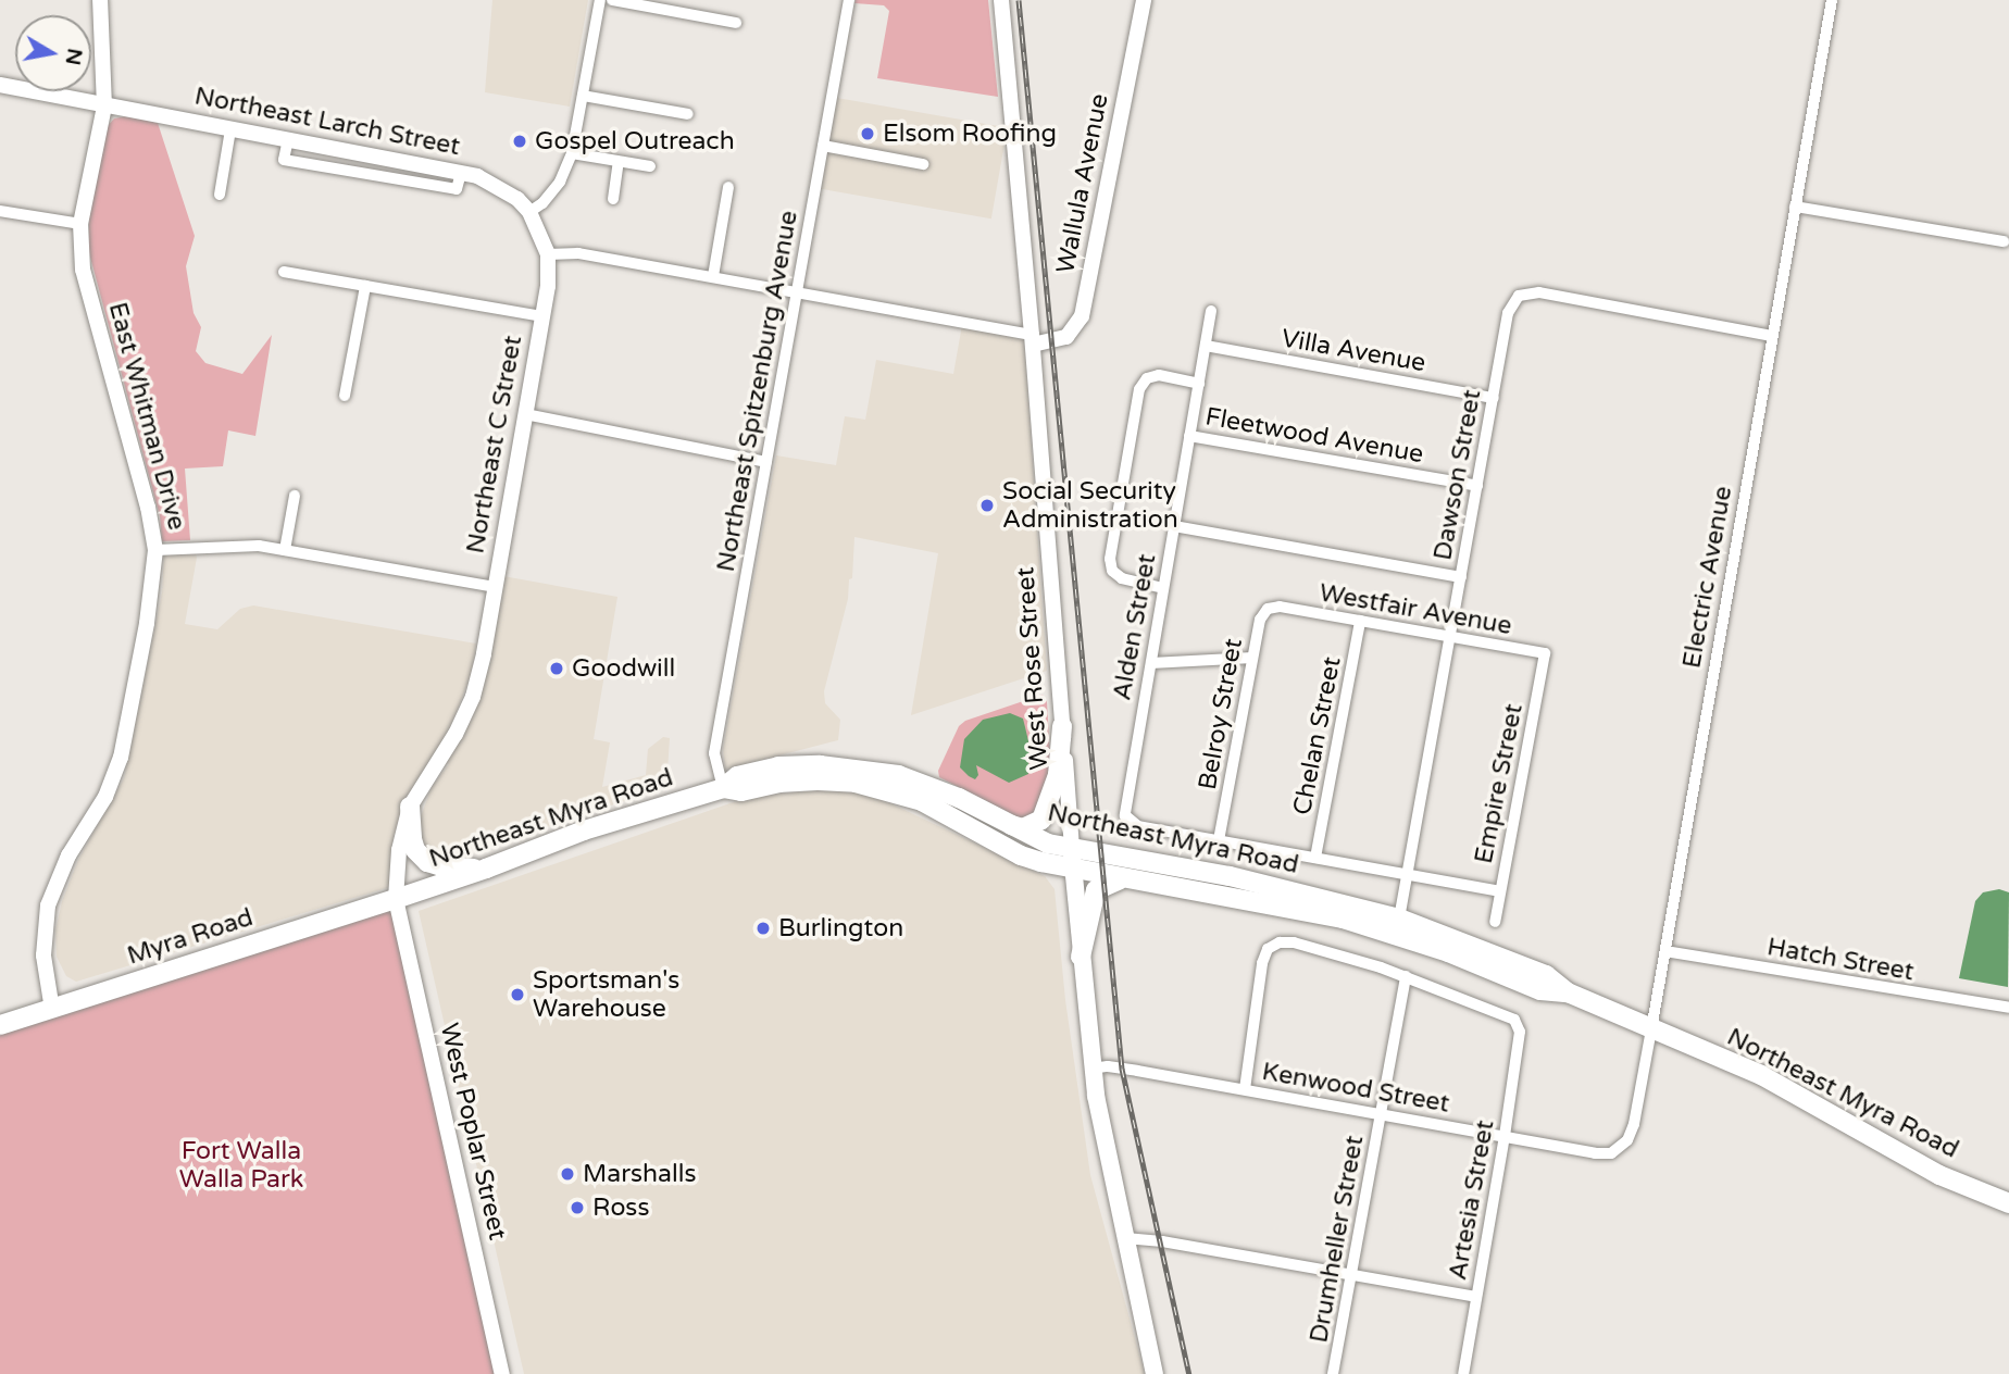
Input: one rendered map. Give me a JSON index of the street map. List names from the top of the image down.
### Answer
{
  "streets": {
    "highway": ["Northeast Myra Road", "Myra Road"],
    "main road": [
      "Northeast Larch Street",
      "Wallula Avenue",
      "East Whitman Drive",
      "Northeast C Street",
      "West Rose Street",
      "West Poplar Street"
    ],
    "street": [
      "Villa Avenue",
      "Northeast Spitzenburg Avenue",
      "Fleetwood Avenue",
      "Dawson Street",
      "Electric Avenue",
      "Westfair Avenue",
      "Alden Street",
      "Belroy Street",
      "Chelan Street",
      "Empire Street",
      "Hatch Street",
      "Kenwood Street",
      "Artesia Street",
      "Drumheller Street"
    ]
  },
  "crossings": [
    ["Northeast Larch Street", "East Whitman Drive"],
    ["Northeast Larch Street", "Northeast C Street"],
    ["Wallula Avenue", "West Rose Street"],
    ["Villa Avenue", "Dawson Street"],
    ["Villa Avenue", "Alden Street"],
    ["Northeast Spitzenburg Avenue", "Northeast Myra Road"],
    ["East Whitman Drive", "Myra Road"],
    ["Fleetwood Avenue", "Dawson Street"],
    ["Fleetwood Avenue", "Alden Street"],
    ["Northeast C Street", "Northeast Myra Road"],
    ["Northeast C Street", "Myra Road"],
    ["Northeast C Street", "West Poplar Street"],
    ["Dawson Street", "Electric Avenue"],
    ["Dawson Street", "Westfair Avenue"],
    ["Dawson Street", "Northeast Myra Road"],
    ["Electric Avenue", "Northeast Myra Road"],
    ["Electric Avenue", "Hatch Street"],
    ["Electric Avenue", "Kenwood Street"],
    ["Westfair Avenue", "Belroy Street"],
    ["Westfair Avenue", "Chelan Street"],
    ["Westfair Avenue", "Empire Street"],
    ["Alden Street", "Belroy Street"],
    ["West Rose Street", "Northeast Myra Road"],
    ["West Rose Street", "Kenwood Street"],
    ["Northeast Myra Road", "Myra Road"],
    ["Northeast Myra Road", "West Poplar Street"],
    ["Myra Road", "West Poplar Street"],
    ["Kenwood Street", "Artesia Street"],
    ["Kenwood Street", "Drumheller Street"],
    ["Artesia Street", "Drumheller Street"]
  ],
  "parks": ["Fort Walla Walla Park"],
  "places": [
    "Elsom Roofing",
    "Gospel Outreach",
    "Social Security Administration",
    "Goodwill",
    "Burlington",
    "Sportsman's Warehouse",
    "Marshalls",
    "Ross"
  ],
  "north": "right"
}
